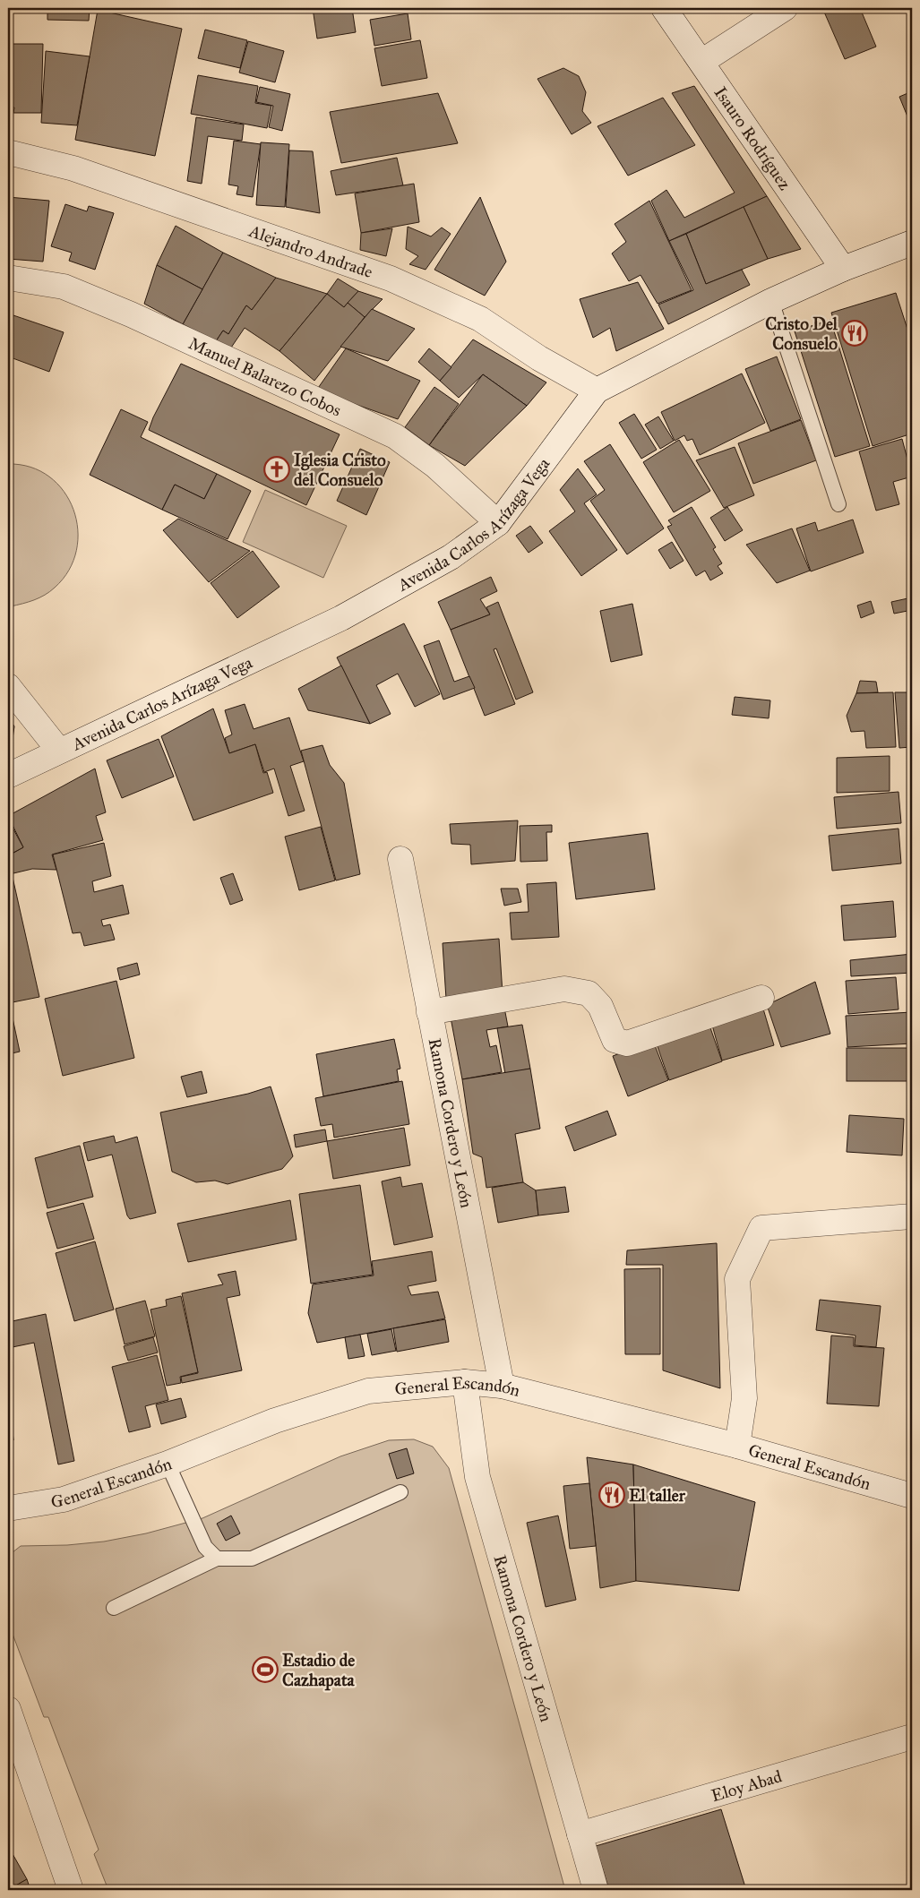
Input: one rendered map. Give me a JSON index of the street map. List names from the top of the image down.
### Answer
{
  "streets": {
    "street": [
      "Isauro Rodríguez",
      "Alejandro Andrade",
      "Manuel Balarezo Cobos",
      "Avenida Carlos Arízaga Vega",
      "Ramona Cordero y León",
      "General Escandón",
      "Eloy Abad"
    ]
  },
  "crossings": [
    ["Isauro Rodríguez", "Avenida Carlos Arízaga Vega"],
    ["Alejandro Andrade", "Avenida Carlos Arízaga Vega"],
    ["Manuel Balarezo Cobos", "Avenida Carlos Arízaga Vega"],
    ["Ramona Cordero y León", "General Escandón"],
    ["Ramona Cordero y León", "Eloy Abad"]
  ],
  "places": {
    "restaurant": ["Cristo Del Consuelo", "El taller"],
    "church": ["Iglesia Cristo del Consuelo"],
    "sports": ["Estadio de Cazhapata"]
  }
}
